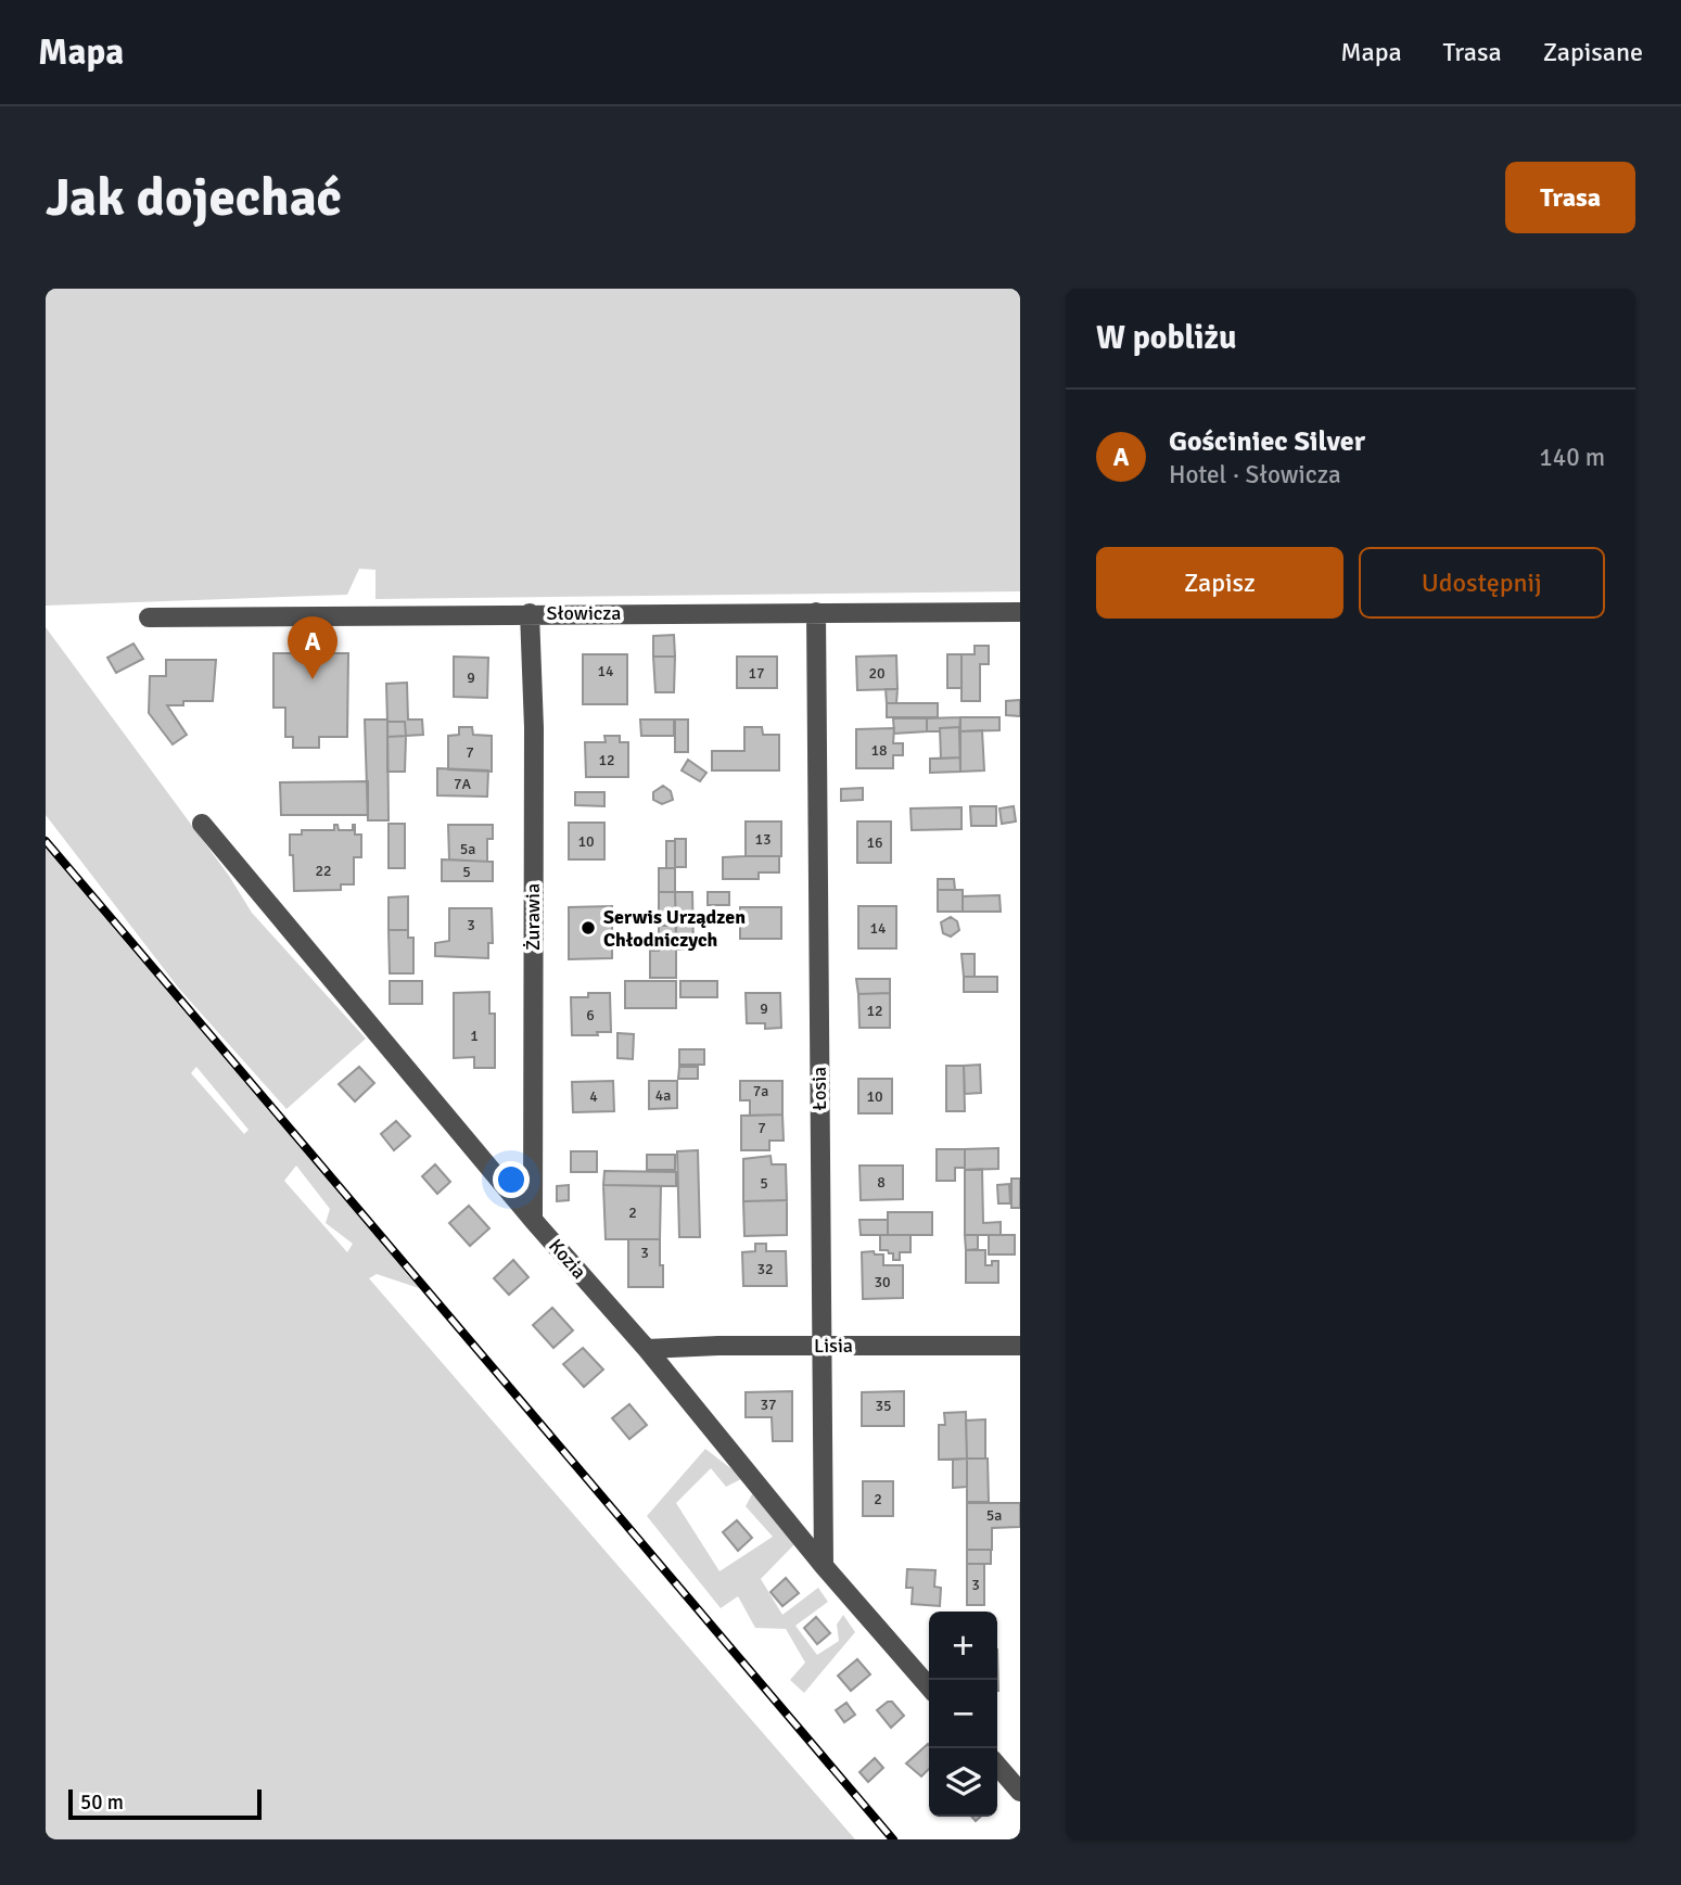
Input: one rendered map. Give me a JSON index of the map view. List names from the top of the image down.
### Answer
{
  "streets": {
    "street": [
      "Słowicza",
      "Żurawia",
      "Łosia",
      "Kozia",
      "Lisia"
    ]
  },
  "crossings": [
    ["Słowicza", "Żurawia"],
    ["Słowicza", "Łosia"],
    ["Żurawia", "Kozia"],
    ["Łosia", "Kozia"],
    ["Łosia", "Lisia"],
    ["Kozia", "Lisia"]
  ],
  "places": ["Serwis Urządzen Chłodniczych"],
  "house_numbers": [
    "14",
    "17",
    "20",
    "9",
    "18",
    "7",
    "12",
    "7A",
    "13",
    "10",
    "16",
    "5a",
    "22",
    "5",
    "3",
    "14",
    "9",
    "12",
    "6",
    "1",
    "7a",
    "4a",
    "4",
    "10",
    "7",
    "8",
    "5",
    "2",
    "3",
    "32",
    "30",
    "37",
    "35",
    "2",
    "5a",
    "3"
  ],
  "scale_bar": "50 m",
  "page": {
    "header": "Mapa",
    "nav": ["Mapa", "Trasa", "Zapisane"],
    "buttons": [
      "Trasa",
      ["Zapisz", "Udostępnij"]
    ],
    "title": "Jak dojechać",
    "heading": "W pobliżu",
    "list": [
      {
        "mark": "A",
        "name": "Gościniec Silver",
        "note": "Hotel · Słowicza",
        "value": "140 m"
      }
    ],
    "pins": "A",
    "map_buttons": ["+", "−"],
    "scale": "50 m"
  }
}
